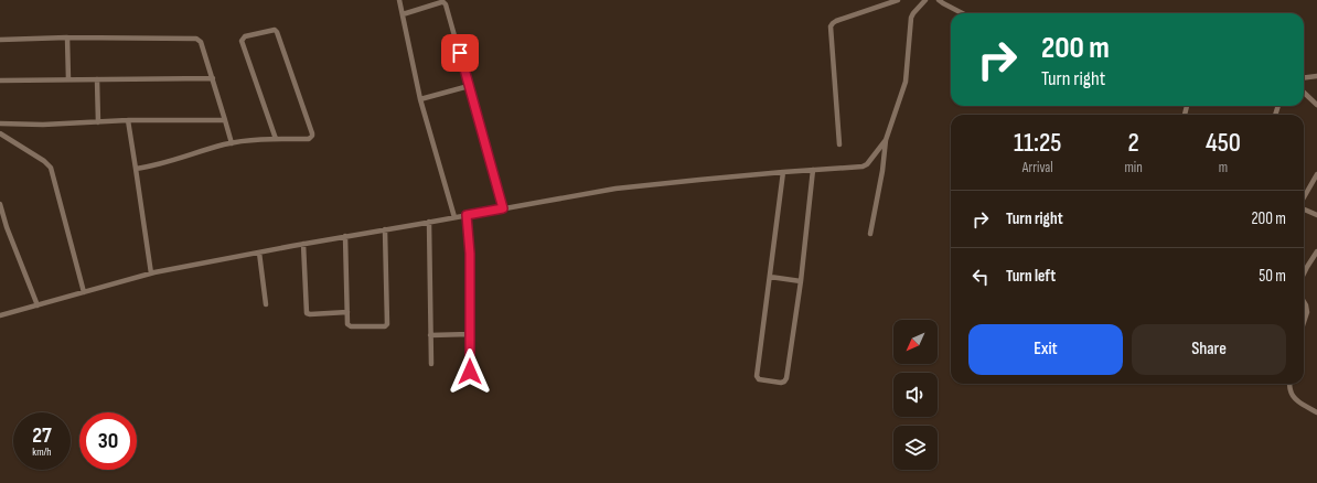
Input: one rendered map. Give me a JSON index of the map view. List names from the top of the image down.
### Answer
{
  "north": "bottom left",
  "page": {
    "turn": ["200 m", "Turn right"],
    "eta": [
      "11:25",
      "Arrival",
      "2",
      "min",
      "450",
      "m"
    ],
    "list": [
      {
        "name": "Turn right",
        "value": "200 m"
      },
      {
        "name": "Turn left",
        "value": "50 m"
      }
    ],
    "buttons": ["Exit", "Share"],
    "speed": "27 km/h",
    "limit": "30"
  }
}
